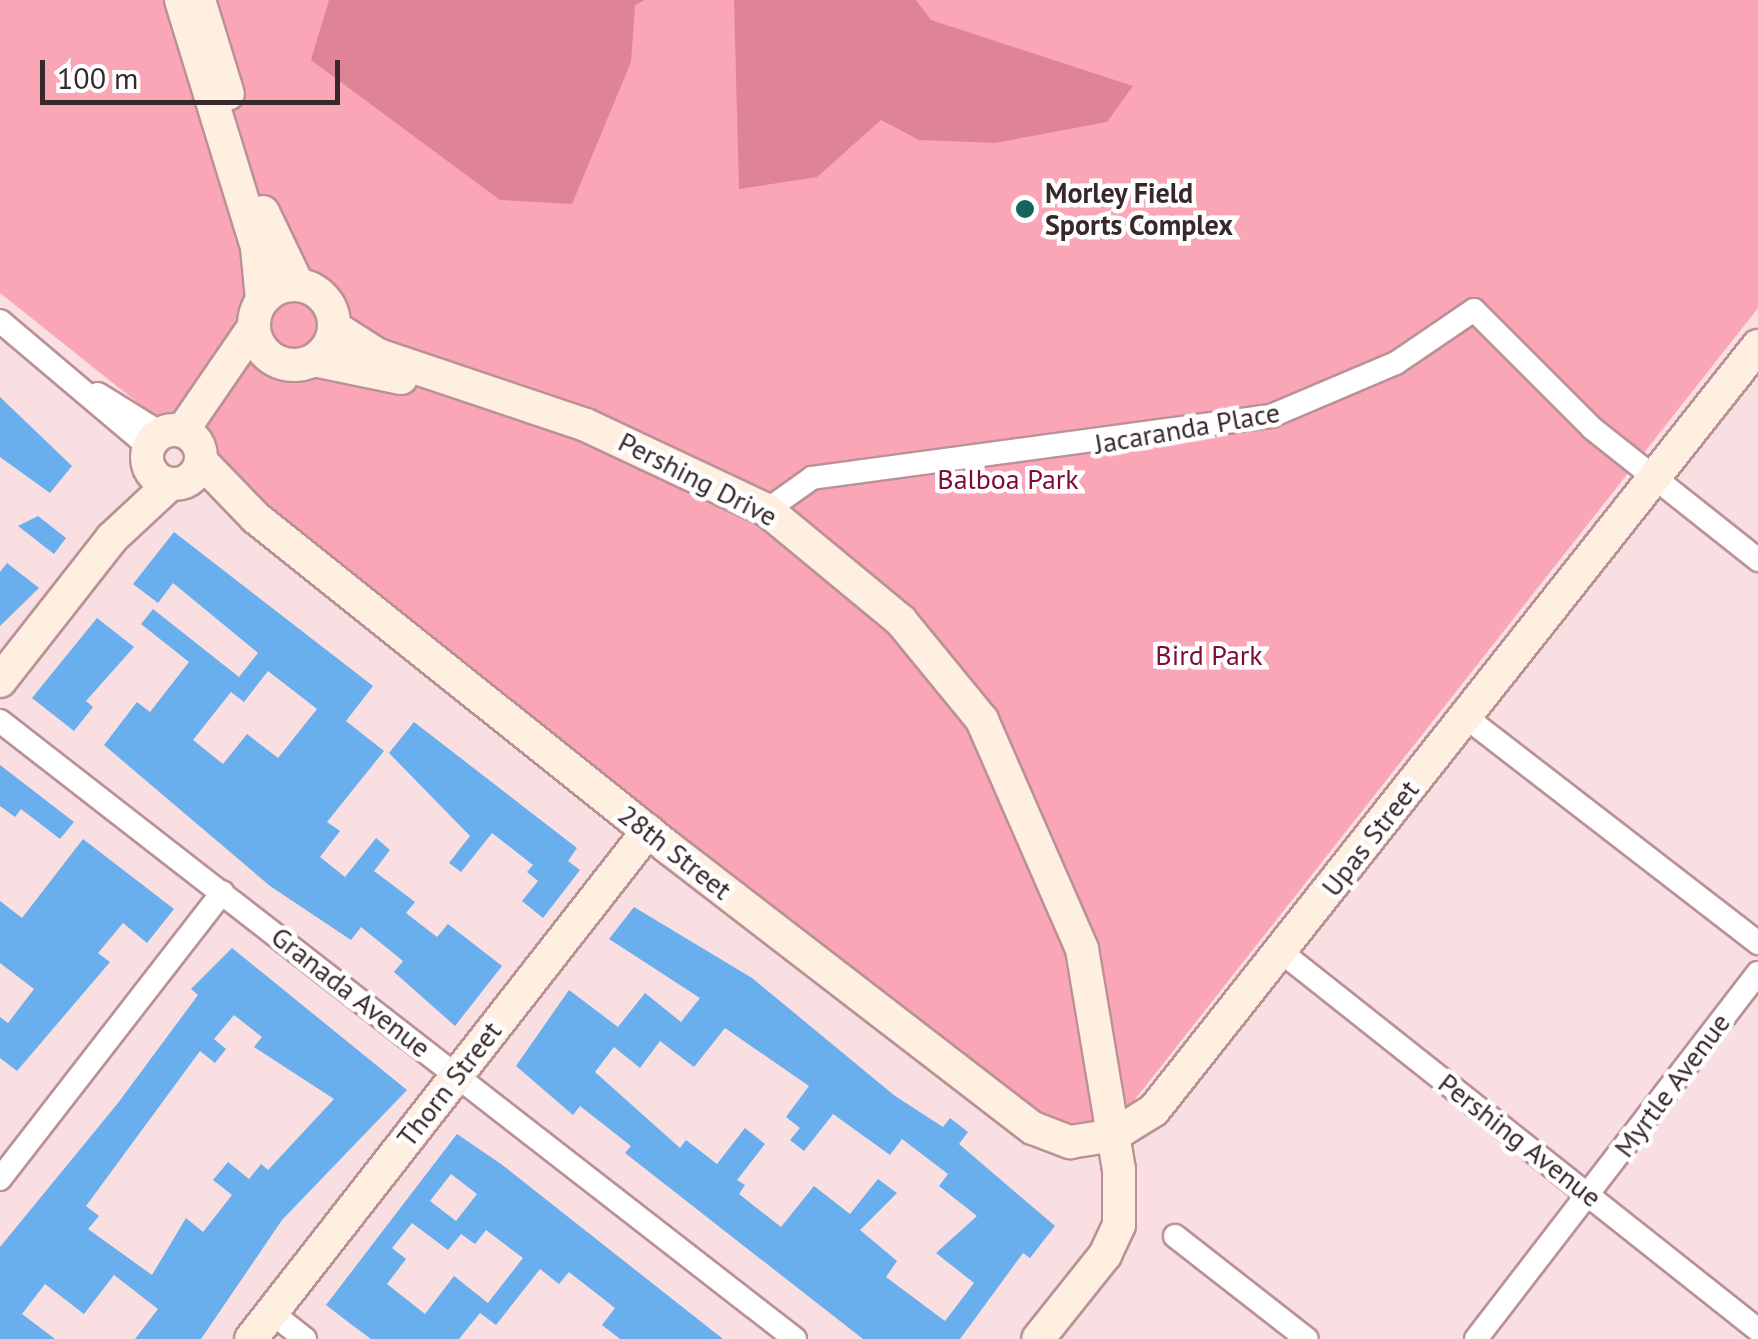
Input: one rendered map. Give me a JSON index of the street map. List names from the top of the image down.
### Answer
{
  "streets": {
    "main road": [
      "Pershing Drive",
      "Upas Street",
      "28th Street",
      "Thorn Street"
    ],
    "street": [
      "Jacaranda Place",
      "Granada Avenue",
      "Myrtle Avenue",
      "Pershing Avenue"
    ]
  },
  "crossings": [
    ["Jacaranda Place", "Pershing Drive"],
    ["Jacaranda Place", "Upas Street"],
    ["Pershing Drive", "Upas Street"],
    ["Pershing Drive", "28th Street"],
    ["Upas Street", "28th Street"],
    ["Upas Street", "Pershing Avenue"],
    ["28th Street", "Thorn Street"],
    ["Granada Avenue", "Thorn Street"],
    ["Myrtle Avenue", "Pershing Avenue"]
  ],
  "parks": ["Balboa Park", "Bird Park"],
  "places": ["Morley Field Sports Complex"],
  "scale_bar": "100 m"
}
